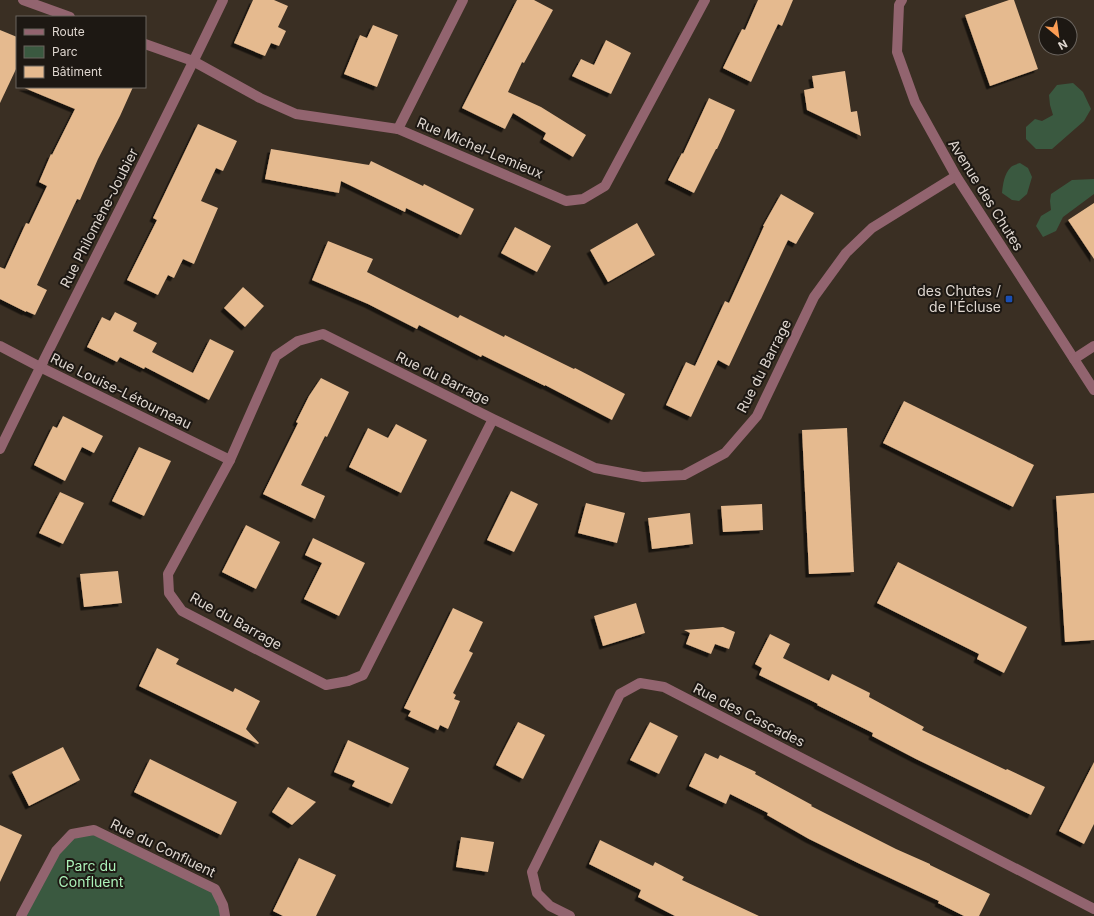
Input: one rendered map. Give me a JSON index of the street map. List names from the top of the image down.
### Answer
{
  "streets": {
    "street": [
      "Rue Michel-Lemieux",
      "Avenue des Chutes",
      "Rue Philomène-Joubier",
      "Rue du Barrage",
      "Rue Louise-Létourneau",
      "Rue des Cascades",
      "Rue du Confluent"
    ]
  },
  "crossings": [
    ["Rue Michel-Lemieux", "Rue Philomène-Joubier"],
    ["Avenue des Chutes", "Rue du Barrage"],
    ["Rue Philomène-Joubier", "Rue Louise-Létourneau"],
    ["Rue du Barrage", "Rue Louise-Létourneau"]
  ],
  "parks": ["Parc du Confluent"],
  "places": {
    "transit": ["des Chutes / de l'Écluse"]
  },
  "legend": ["Route", "Parc", "Bâtiment"],
  "north": "bottom right"
}
